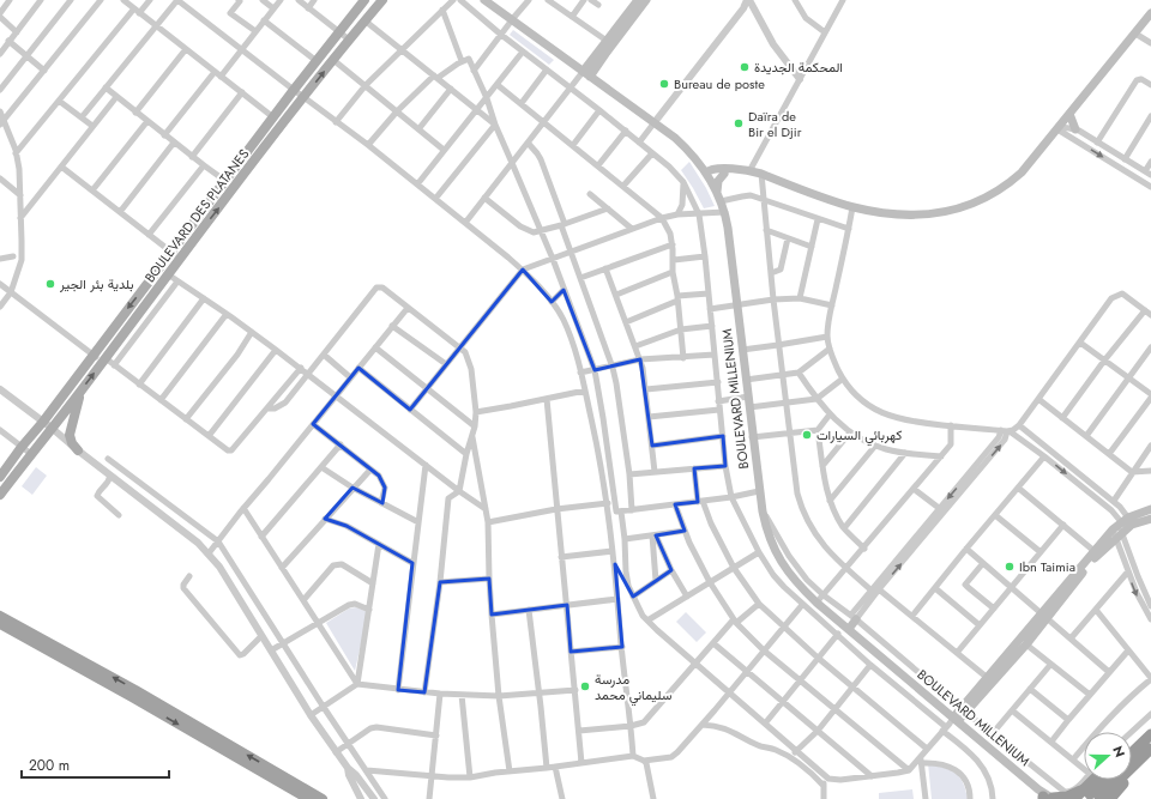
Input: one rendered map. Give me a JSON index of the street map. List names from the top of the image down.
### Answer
{
  "streets": {
    "main road": ["BOULEVARD DES PLATANES", "BOULEVARD MILLENIUM"]
  },
  "places": [
    "المحكمة الجديدة",
    "Bureau de poste",
    "Daïra de Bir el Djir",
    "بلدية بئر الجير",
    "كهربائي السيارات",
    "Ibn Taimia",
    "مدرسة سليماني محمد"
  ],
  "scale_bar": "200 m",
  "north": "right"
}
